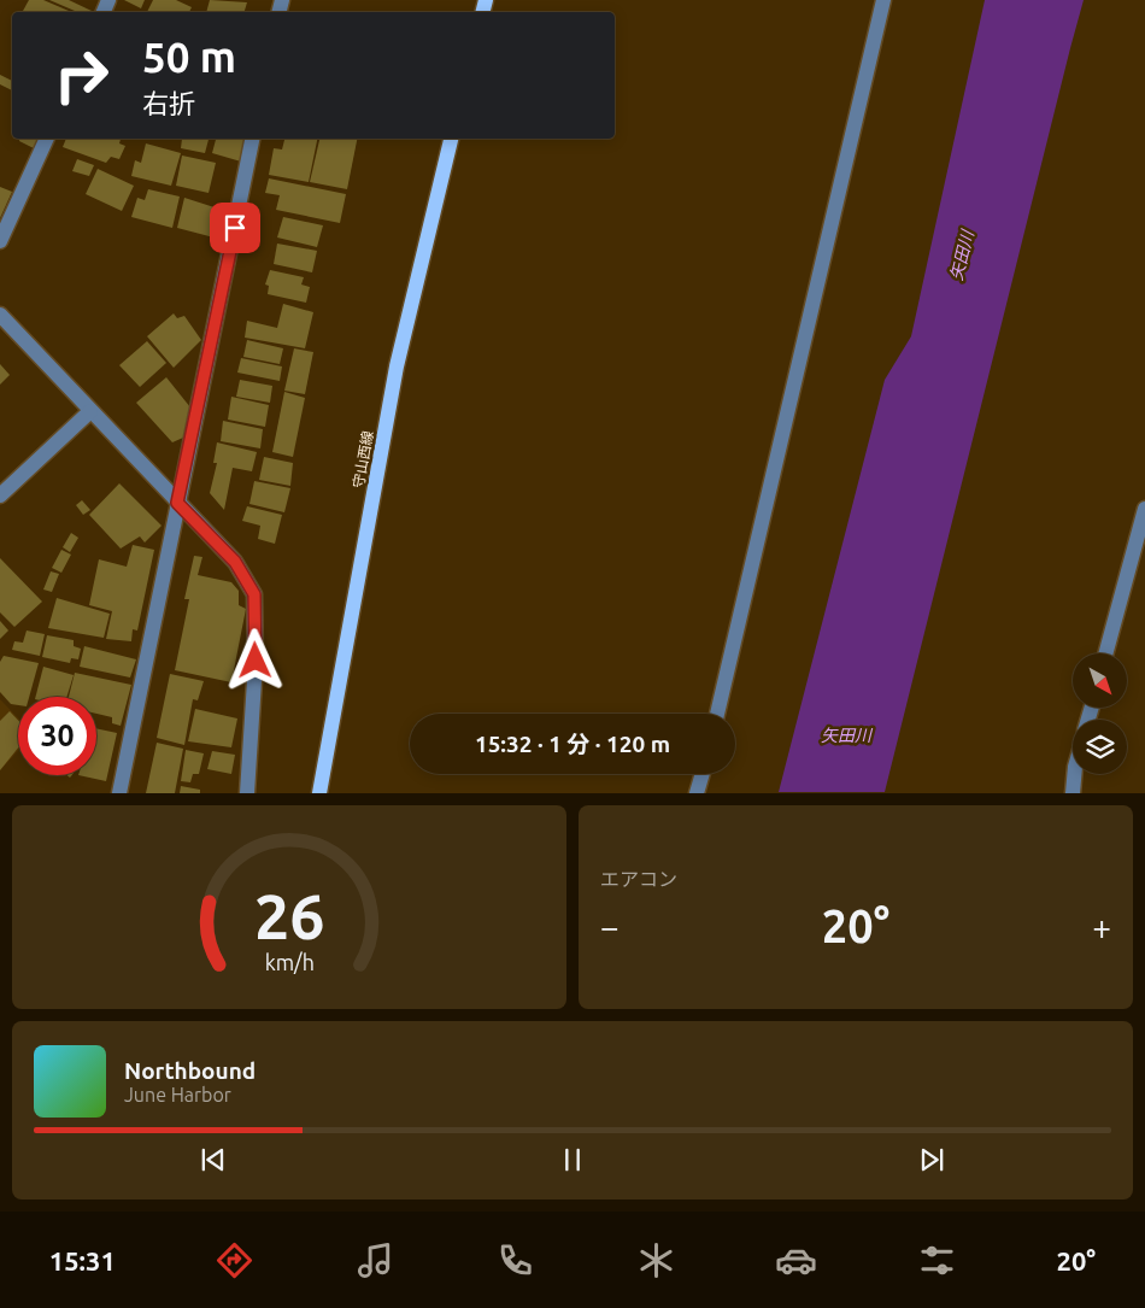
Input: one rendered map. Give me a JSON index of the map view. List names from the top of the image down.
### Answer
{
  "streets": {
    "main road": ["守山西線"]
  },
  "water": ["矢田川"],
  "north": "bottom right",
  "page": {
    "turn": ["50 m", "右折"],
    "limit": "30",
    "trip": "15:32 · 1 分 · 120 m",
    "tile": "エアコン",
    "heat": ["−", "20°", "+"],
    "song": ["Northbound", "June Harbor"],
    "tabs": ["15:31", "20°"],
    "gauge": ["26", "km/h"]
  }
}
